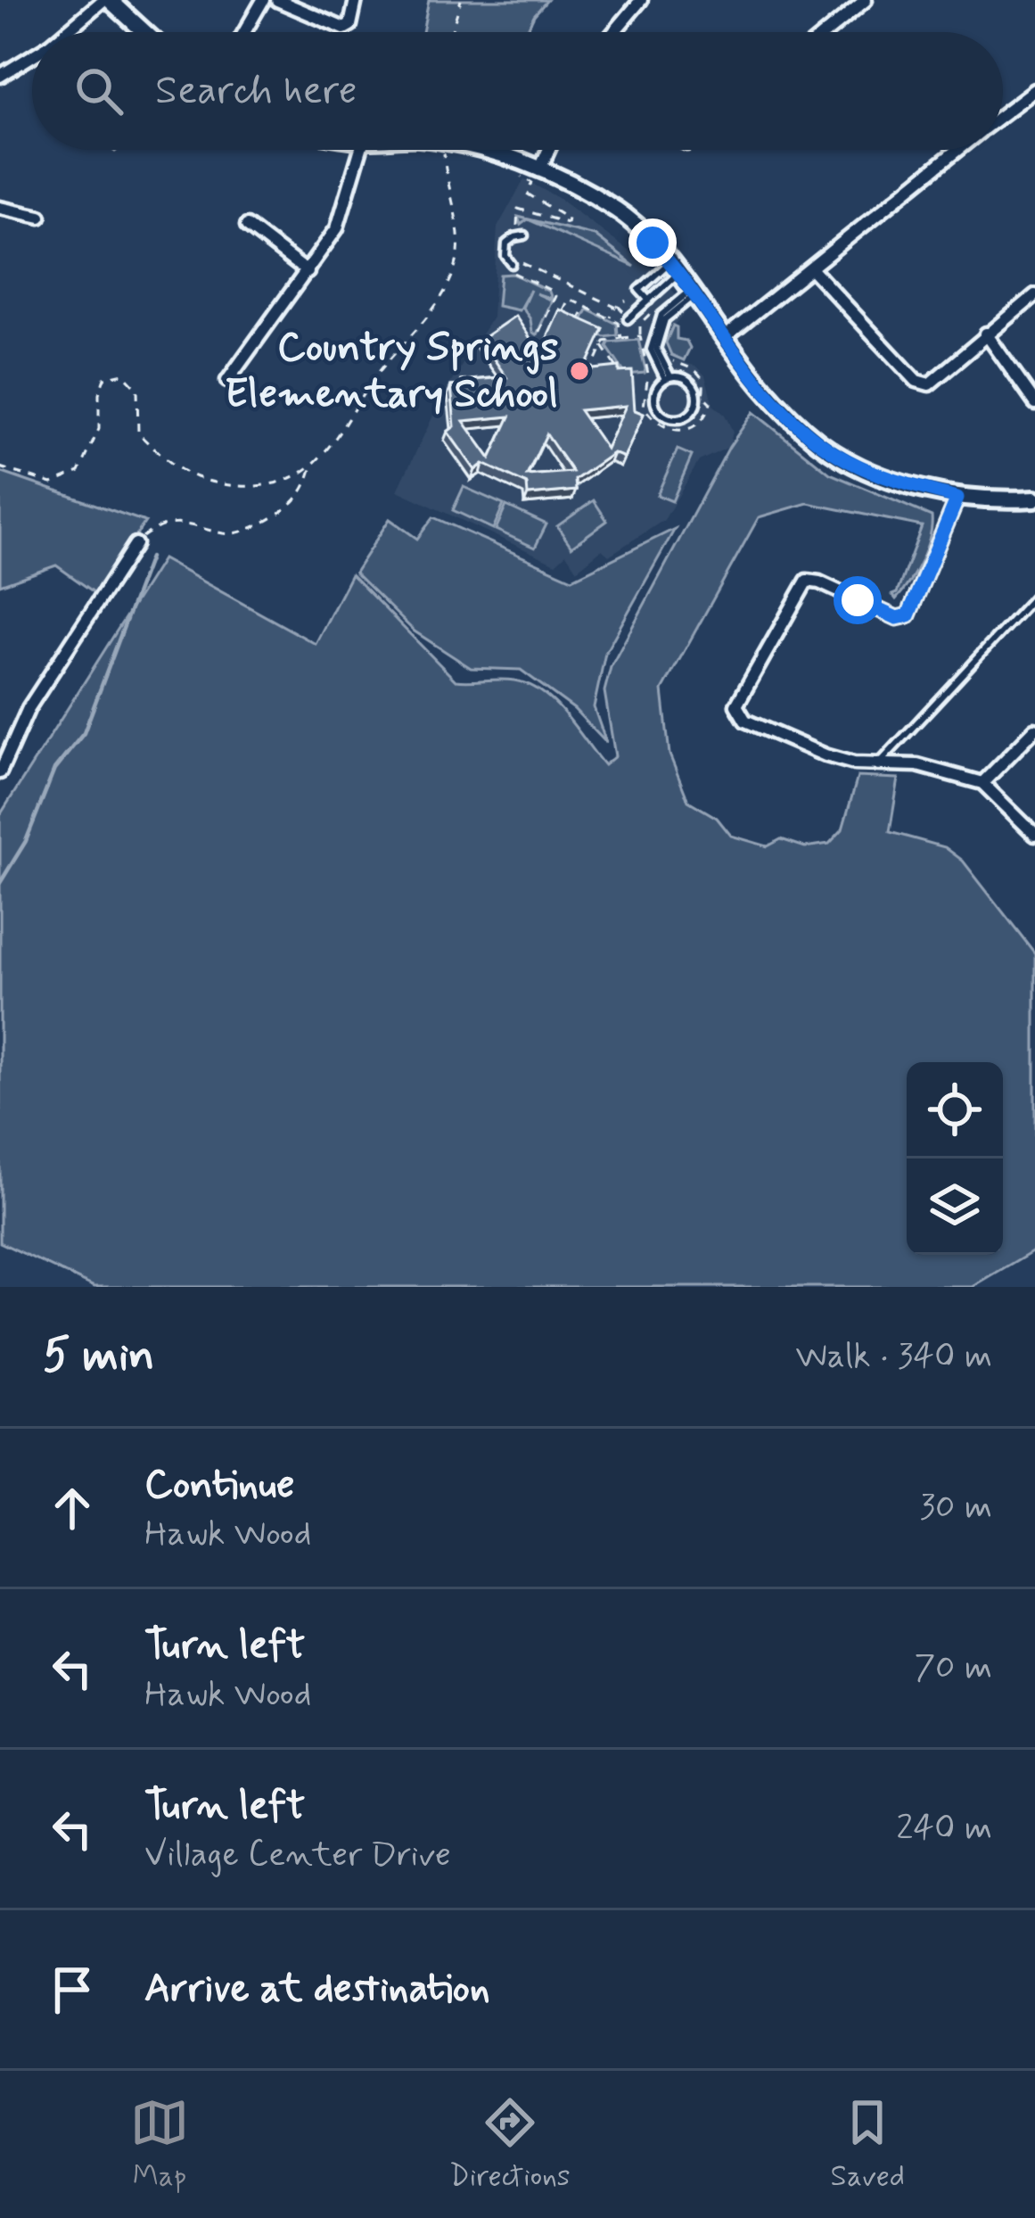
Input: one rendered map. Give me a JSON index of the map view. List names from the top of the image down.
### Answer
{
  "places": ["Country Springs Elementary School"],
  "page": {
    "search": "Search here",
    "heading": ["5 min", "Walk · 340 m"],
    "list": [
      ["Continue", "Hawk Wood", "30 m"],
      ["Turn left", "Hawk Wood", "70 m"],
      ["Turn left", "Village Center Drive", "240 m"],
      "Arrive at destination"
    ],
    "nav": ["Map", "Directions", "Saved"]
  }
}
